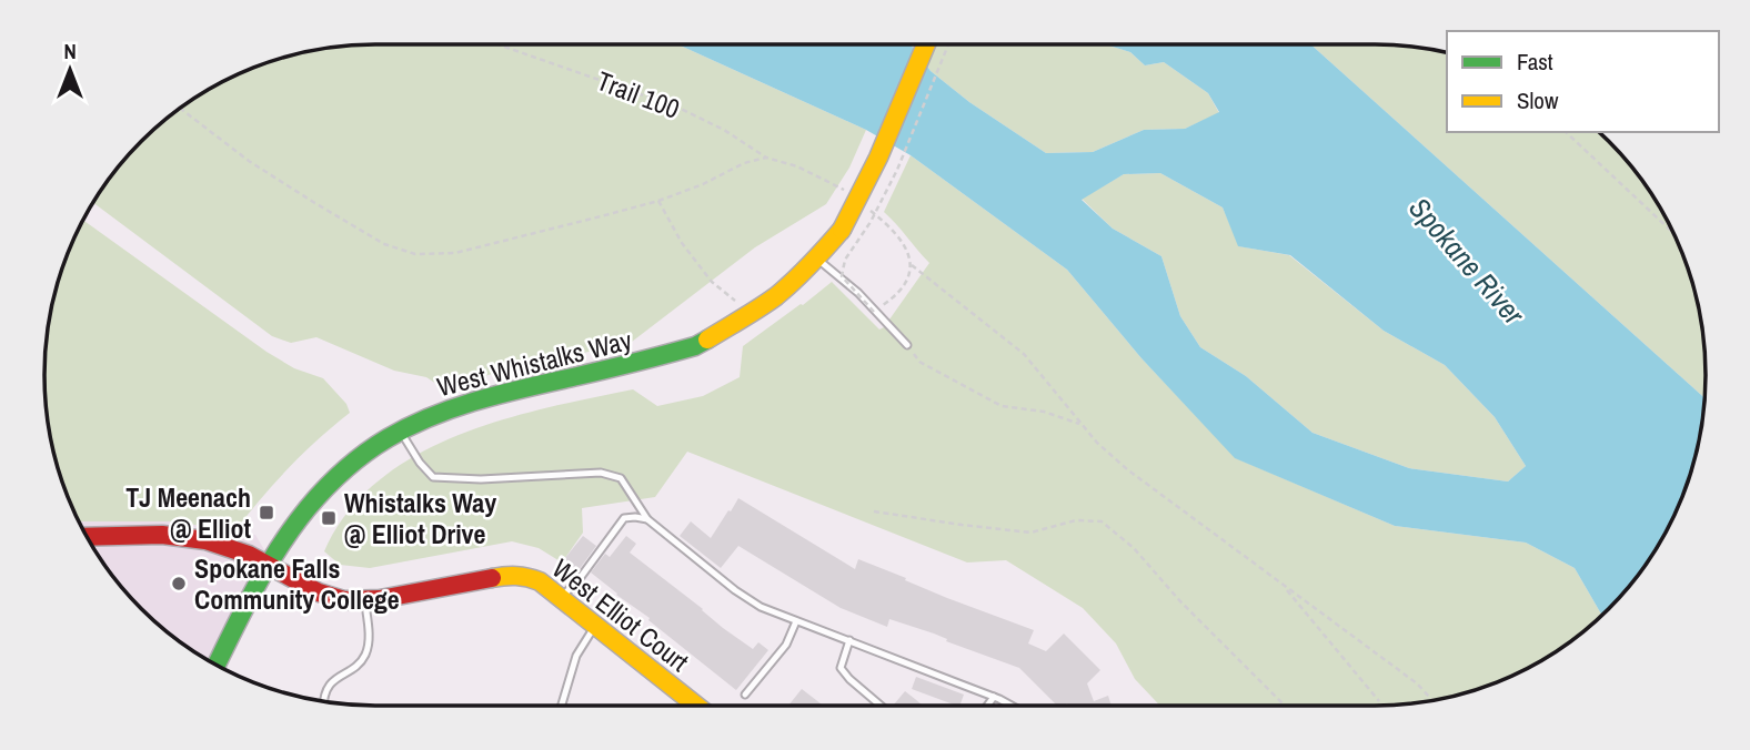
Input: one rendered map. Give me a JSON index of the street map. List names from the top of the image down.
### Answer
{
  "streets": {
    "main road": ["West Whistalks Way", "West Elliot Court"],
    "path": ["Trail 100"]
  },
  "crossings": [
    ["West Whistalks Way", "West Elliot Court"]
  ],
  "water": ["Spokane River"],
  "places": {
    "transit": ["TJ Meenach @ Elliot", "Whistalks Way @ Elliot Drive"],
    "other": ["Spokane Falls Community College"]
  },
  "legend": ["Fast", "Slow"],
  "north": "top"
}
